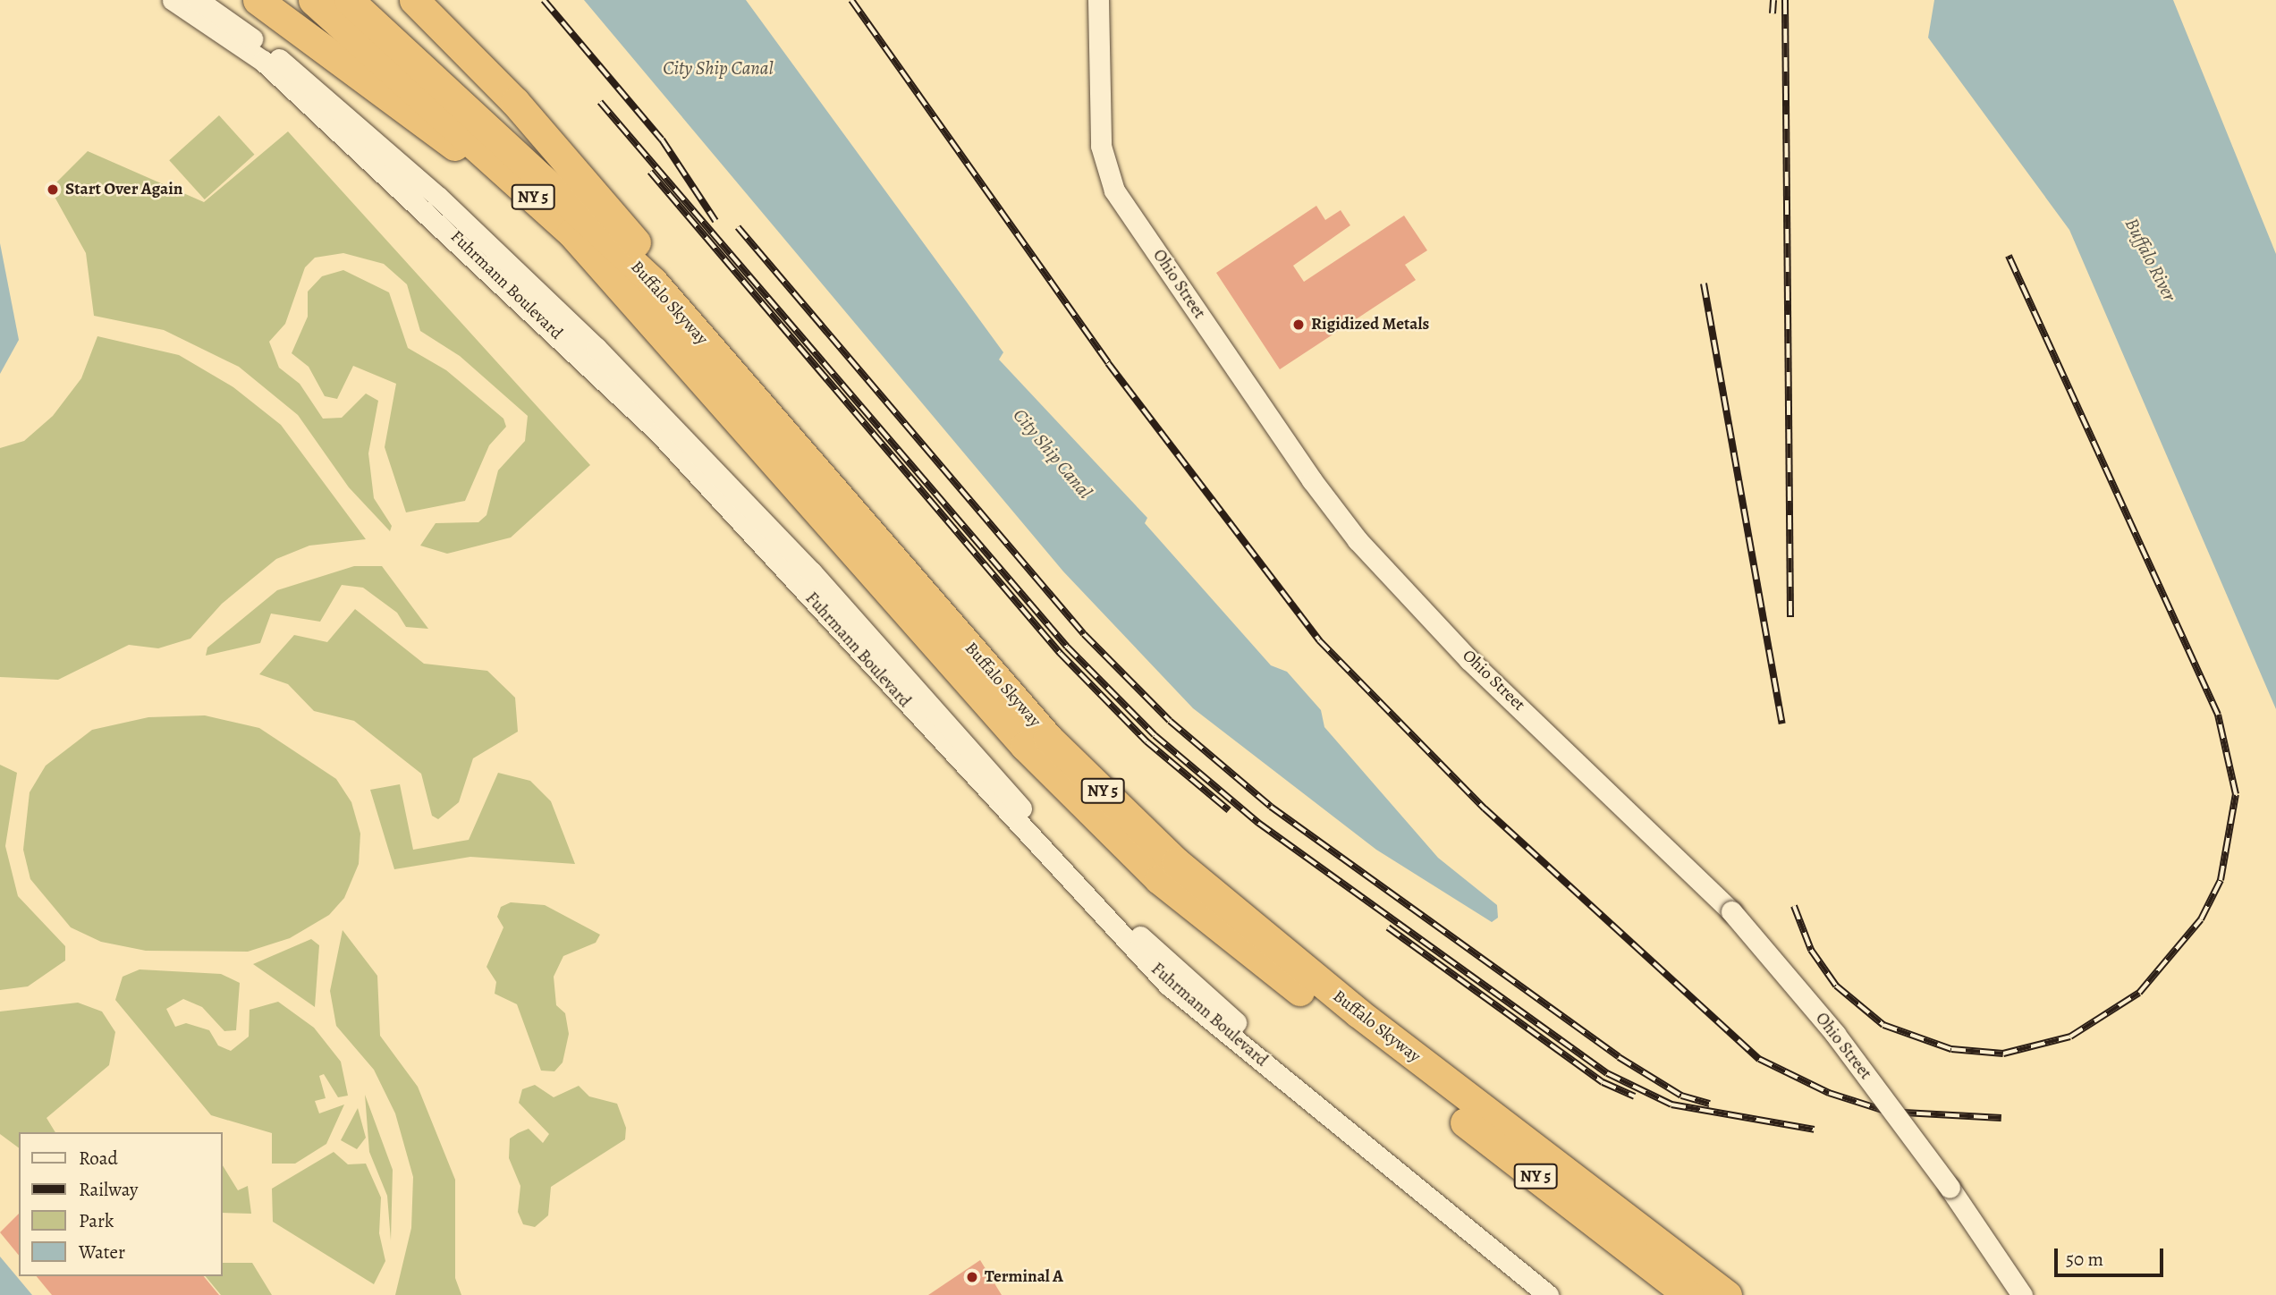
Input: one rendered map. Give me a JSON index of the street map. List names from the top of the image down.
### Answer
{
  "streets": {
    "highway": ["NY 5", "Buffalo Skyway"],
    "street": ["Ohio Street", "Fuhrmann Boulevard"]
  },
  "water": ["City Ship Canal", "Buffalo River"],
  "places": ["Start Over Again", "Rigidized Metals", "Terminal A"],
  "legend": [
    "Road",
    "Railway",
    "Park",
    "Water"
  ],
  "scale_bar": "50 m"
}
